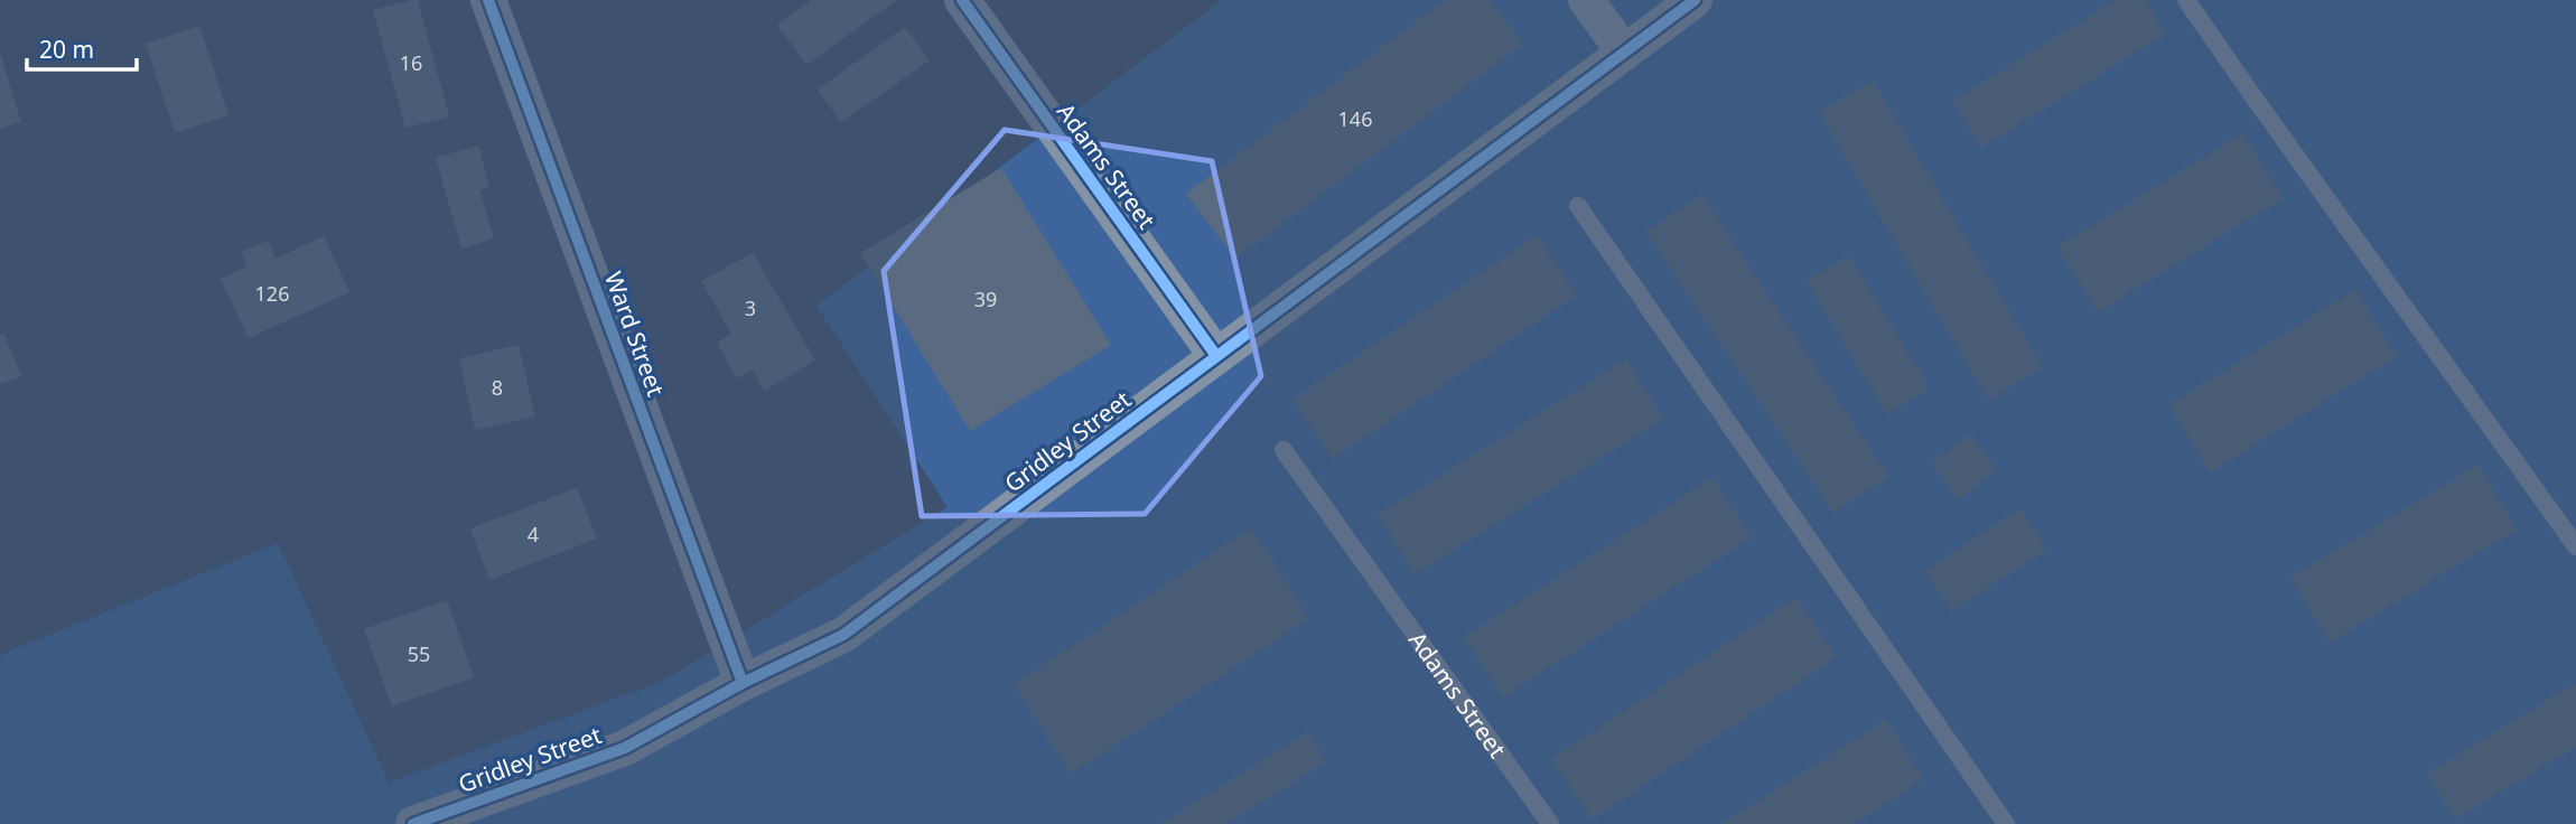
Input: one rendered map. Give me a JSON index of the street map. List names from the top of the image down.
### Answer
{
  "streets": {
    "street": ["Adams Street", "Ward Street", "Gridley Street"]
  },
  "crossings": [
    ["Adams Street", "Gridley Street"],
    ["Ward Street", "Gridley Street"]
  ],
  "house_numbers": [
    "16",
    "146",
    "126",
    "39",
    "3",
    "8",
    "4",
    "55"
  ],
  "scale_bar": "20 m"
}
